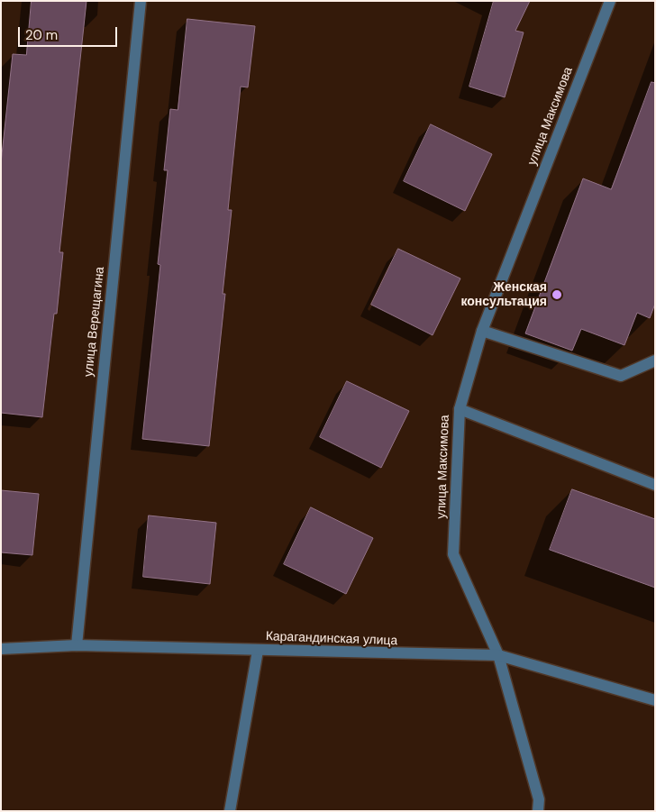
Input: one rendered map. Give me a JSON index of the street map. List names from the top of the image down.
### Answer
{
  "streets": {
    "street": ["улица Максимова", "улица Верещагина", "Карагандинская улица"]
  },
  "crossings": [
    ["улица Максимова", "Карагандинская улица"],
    ["улица Верещагина", "Карагандинская улица"]
  ],
  "places": ["Женская консультация"],
  "scale_bar": "20 m"
}
